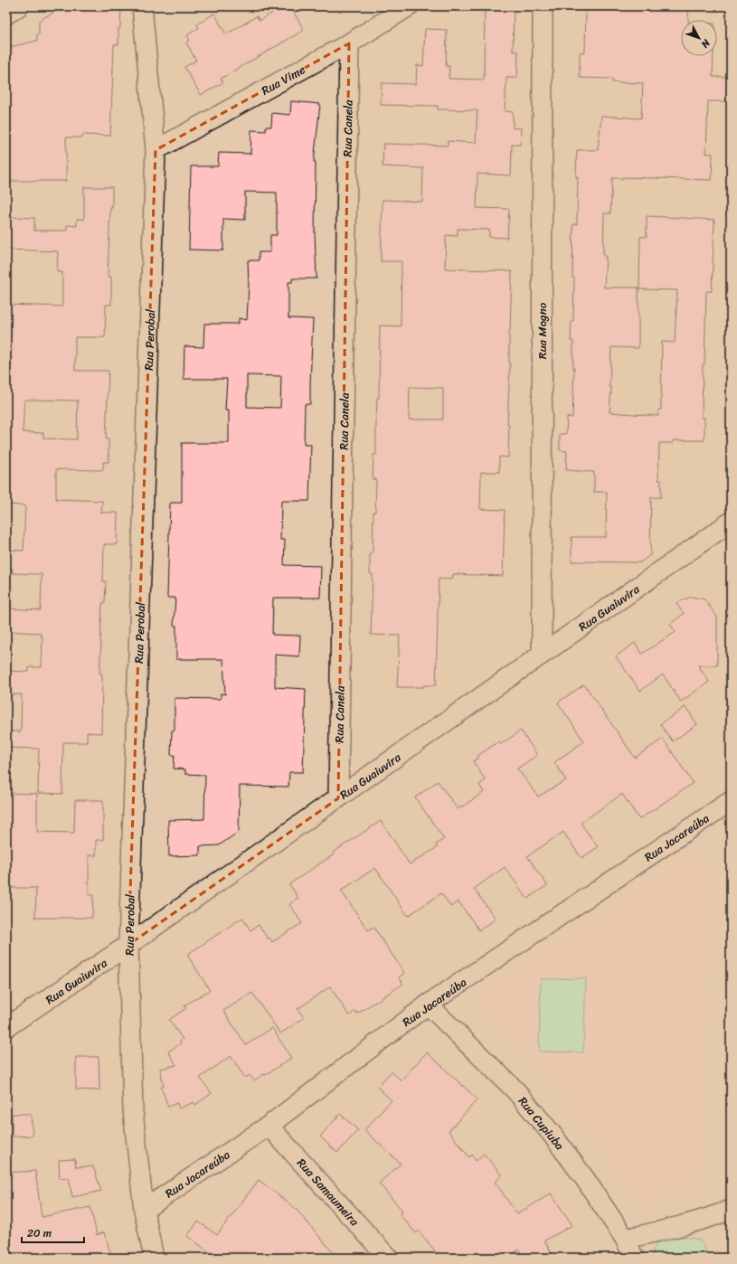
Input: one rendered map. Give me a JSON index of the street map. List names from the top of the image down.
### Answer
{
  "streets": {
    "street": [
      "Rua Vime",
      "Rua Canela",
      "Rua Mogno",
      "Rua Perobal",
      "Rua Guaiuvira",
      "Rua Jacareúba",
      "Rua Cupiuba",
      "Rua Samaumeira"
    ]
  },
  "crossings": [
    ["Rua Vime", "Rua Canela"],
    ["Rua Vime", "Rua Perobal"],
    ["Rua Canela", "Rua Guaiuvira"],
    ["Rua Mogno", "Rua Guaiuvira"],
    ["Rua Perobal", "Rua Guaiuvira"],
    ["Rua Perobal", "Rua Jacareúba"],
    ["Rua Jacareúba", "Rua Cupiuba"],
    ["Rua Jacareúba", "Rua Samaumeira"]
  ],
  "scale_bar": "20 m",
  "north": "bottom right"
}
